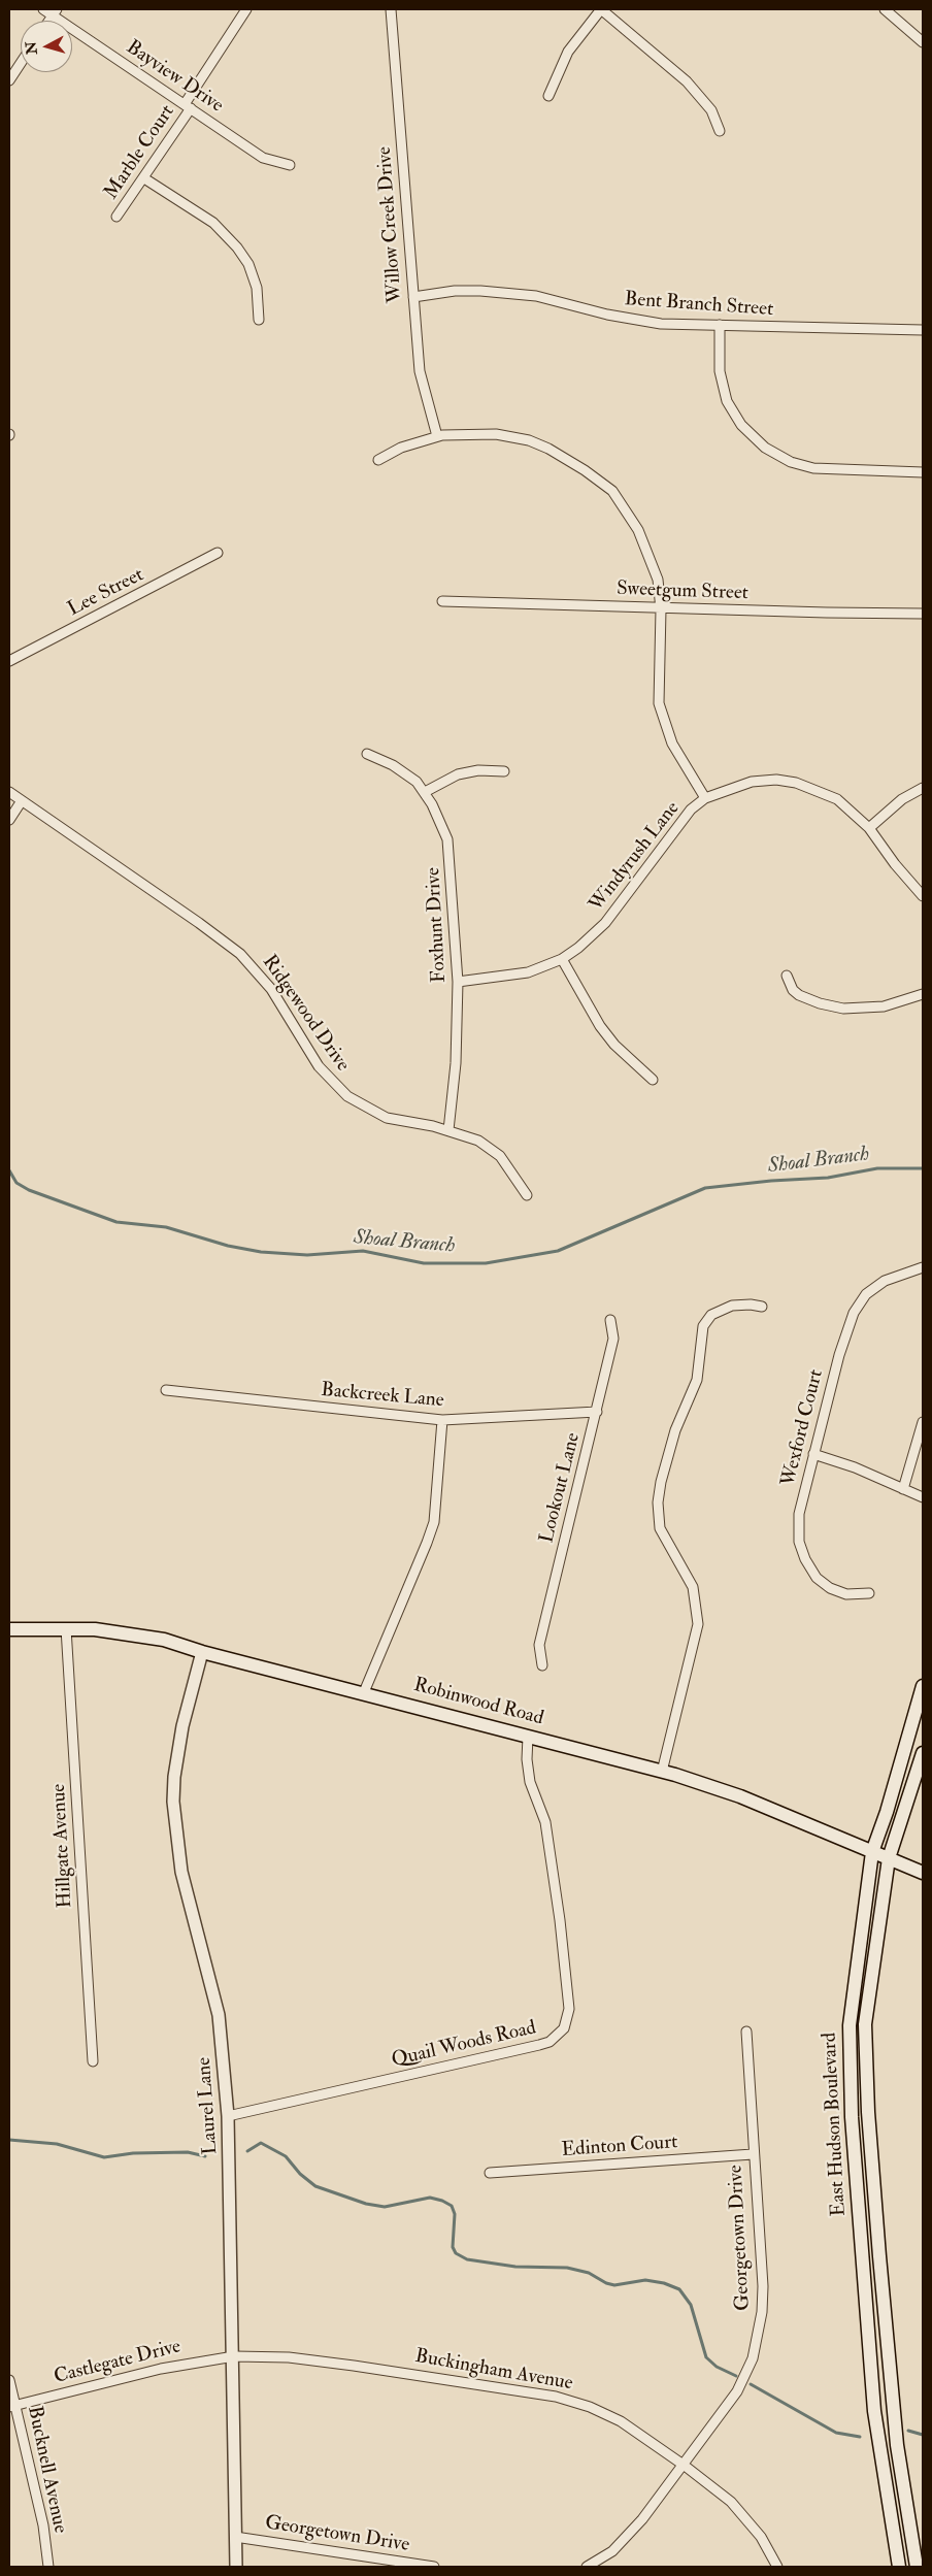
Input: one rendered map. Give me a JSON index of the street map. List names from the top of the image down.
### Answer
{
  "streets": {
    "main road": ["Robinwood Road", "East Hudson Boulevard"],
    "street": [
      "Bayview Drive",
      "Marble Court",
      "Willow Creek Drive",
      "Bent Branch Street",
      "Sweetgum Street",
      "Lee Street",
      "Windyrush Lane",
      "Foxhunt Drive",
      "Ridgewood Drive",
      "Backcreek Lane",
      "Wexford Court",
      "Lookout Lane",
      "Hillgate Avenue",
      "Quail Woods Road",
      "Laurel Lane",
      "Edinton Court",
      "Georgetown Drive",
      "Castlegate Drive",
      "Buckingham Avenue",
      "Bucknell Avenue"
    ]
  },
  "crossings": [
    ["Bayview Drive", "Marble Court"],
    ["Willow Creek Drive", "Bent Branch Street"],
    ["Windyrush Lane", "Foxhunt Drive"],
    ["Foxhunt Drive", "Ridgewood Drive"],
    ["Backcreek Lane", "Lookout Lane"],
    ["Robinwood Road", "Hillgate Avenue"],
    ["Robinwood Road", "Quail Woods Road"],
    ["Robinwood Road", "Laurel Lane"],
    ["Robinwood Road", "East Hudson Boulevard"],
    ["Quail Woods Road", "Laurel Lane"],
    ["Laurel Lane", "Georgetown Drive"],
    ["Laurel Lane", "Castlegate Drive"],
    ["Laurel Lane", "Buckingham Avenue"],
    ["Edinton Court", "Georgetown Drive"],
    ["Georgetown Drive", "Buckingham Avenue"],
    ["Castlegate Drive", "Buckingham Avenue"],
    ["Castlegate Drive", "Bucknell Avenue"]
  ],
  "water": ["Shoal Branch"],
  "north": "left"
}
